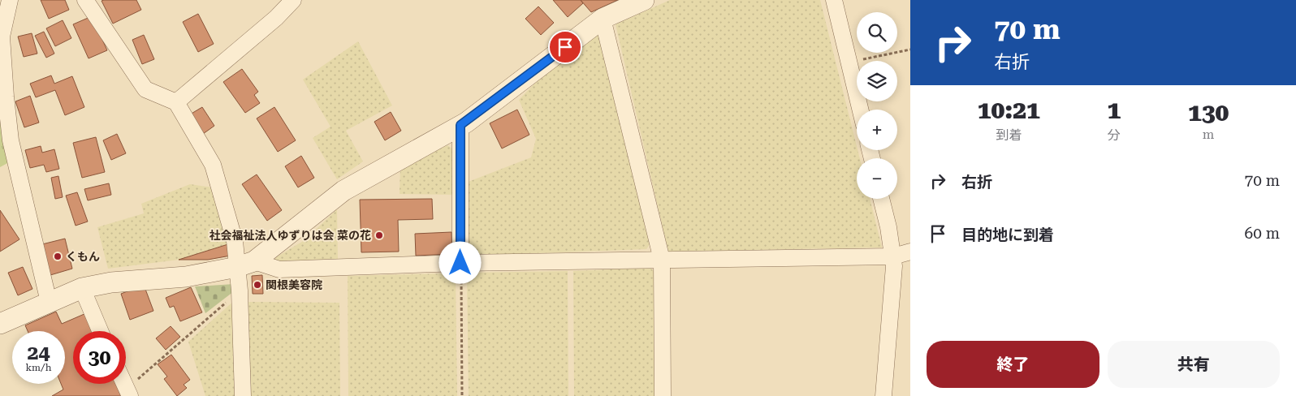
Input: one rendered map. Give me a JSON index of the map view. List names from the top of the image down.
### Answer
{
  "places": ["社会福祉法人ゆずりは会 菜の花", "くもん", "関根美容院"],
  "page": {
    "turn": ["70 m", "右折"],
    "map_buttons": ["+", "−"],
    "eta": [
      "10:21",
      "到着",
      "1",
      "分",
      "130",
      "m"
    ],
    "list": [
      {
        "name": "右折",
        "value": "70 m"
      },
      {
        "name": "目的地に到着",
        "value": "60 m"
      }
    ],
    "speed": "24 km/h",
    "limit": "30",
    "buttons": ["終了", "共有"]
  }
}
